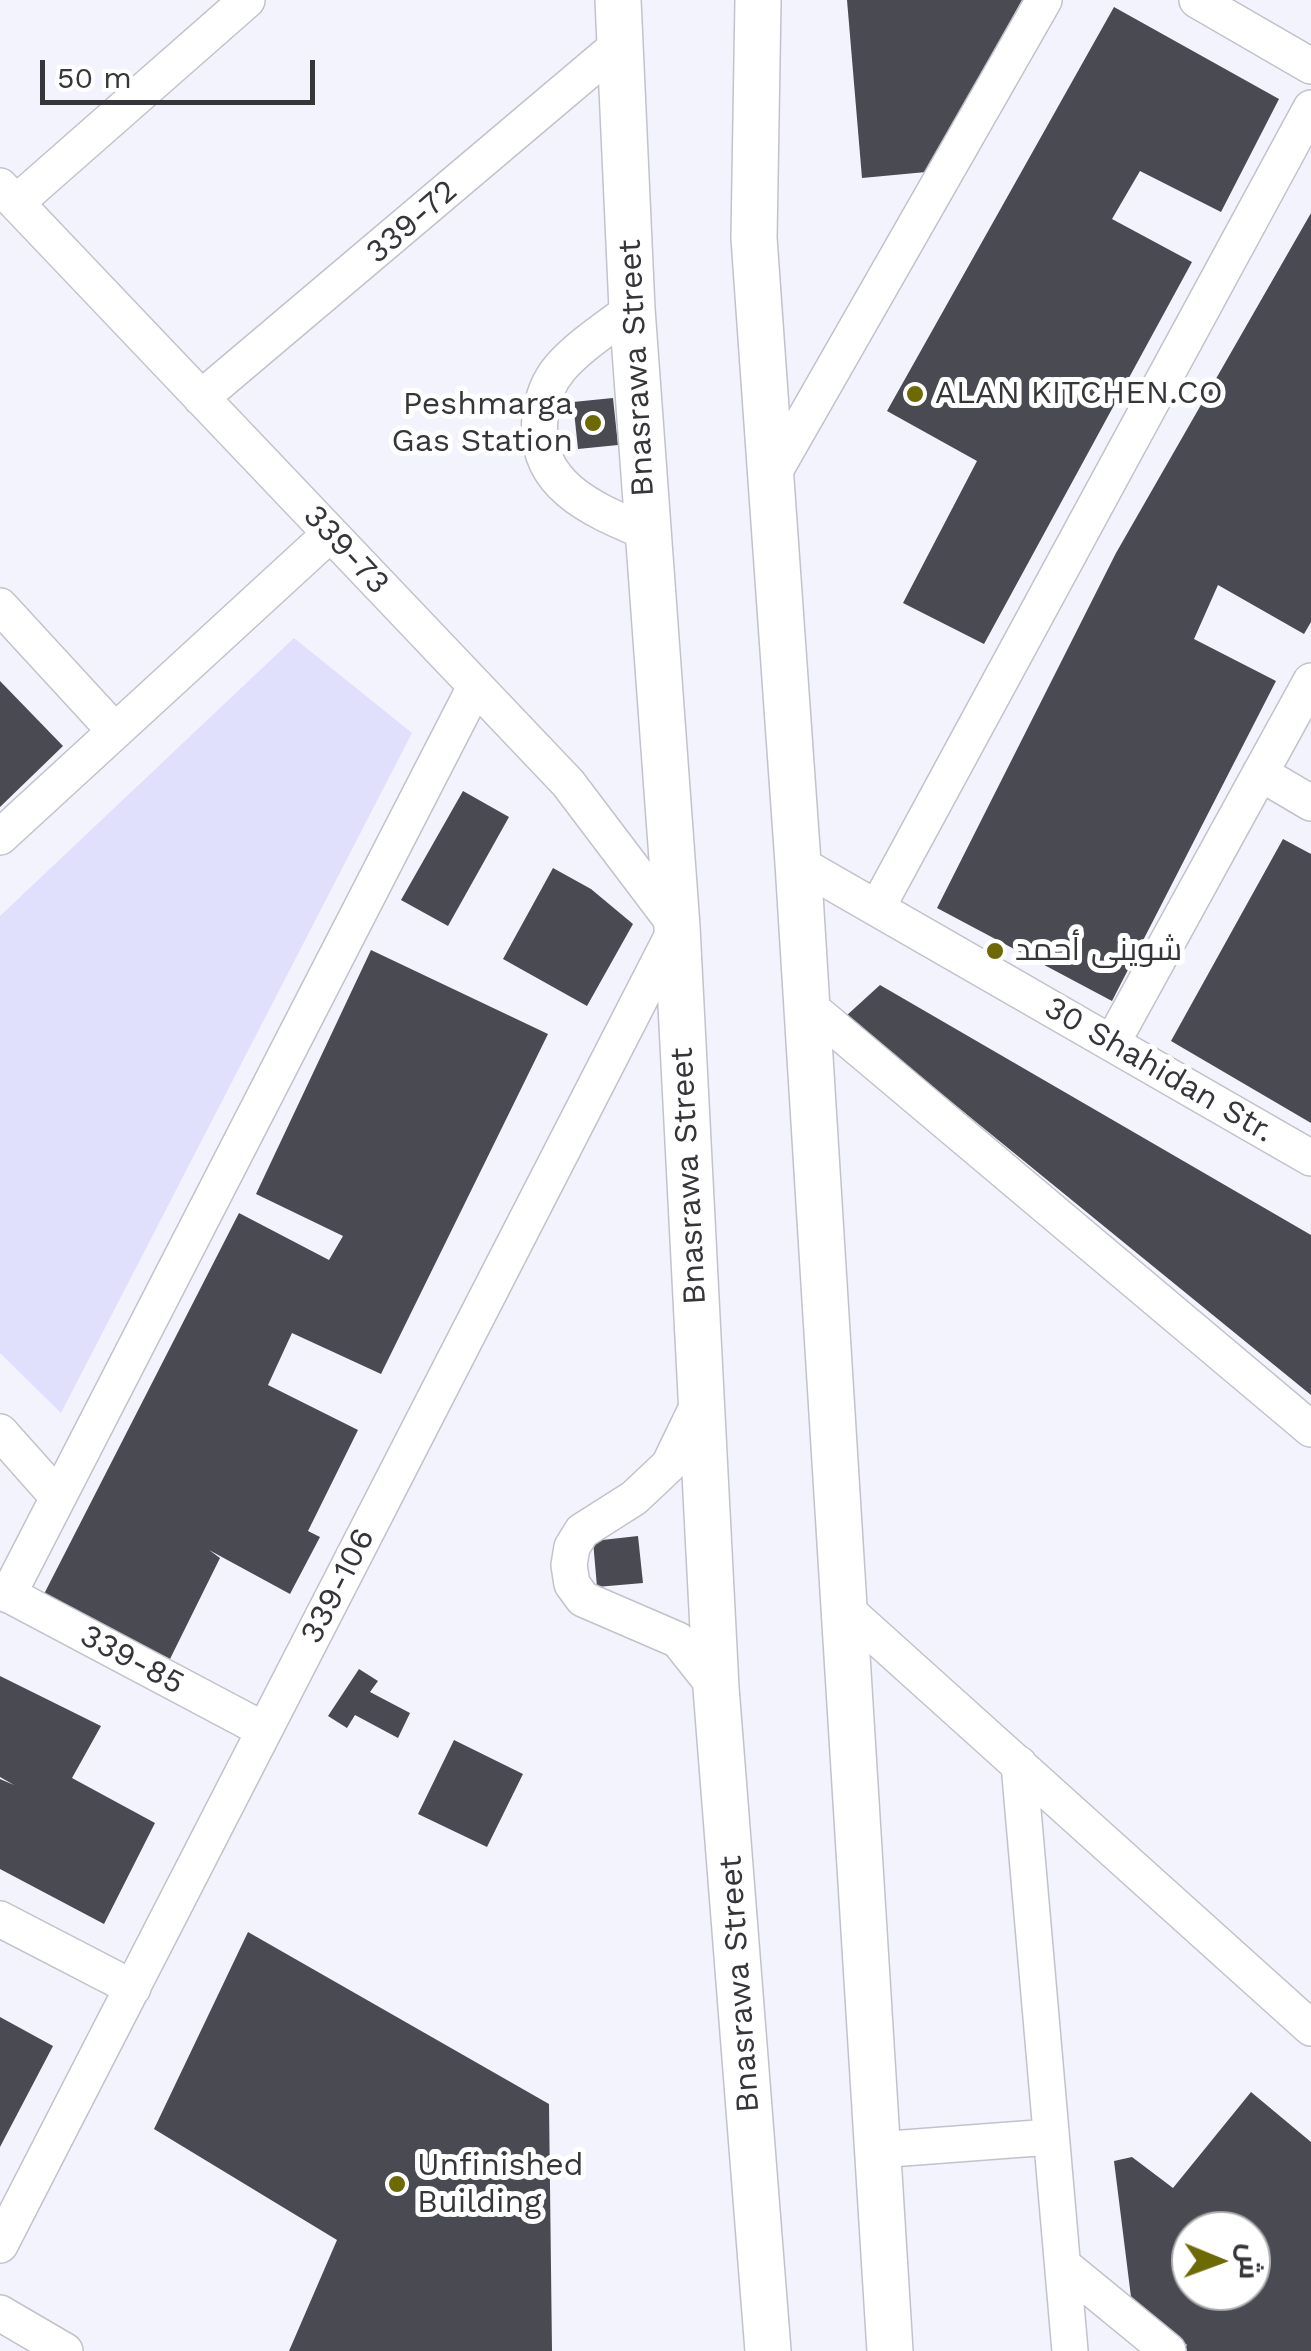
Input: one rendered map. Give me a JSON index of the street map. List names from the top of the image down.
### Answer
{
  "streets": {
    "main road": ["Bnasrawa Street"],
    "street": [
      "339-72",
      "339-73",
      "30 Shahidan Str.",
      "339-106",
      "339-85"
    ]
  },
  "crossings": [
    ["339-72", "Bnasrawa Street"],
    ["339-72", "339-73"],
    ["Bnasrawa Street", "339-73"],
    ["Bnasrawa Street", "339-106"],
    ["339-73", "339-106"],
    ["339-106", "339-85"]
  ],
  "places": [
    "ALAN KITCHEN.CO",
    "Peshmarga Gas Station",
    "شوینی أحمد",
    "Unfinished Building"
  ],
  "scale_bar": "50 m",
  "north": "right"
}
